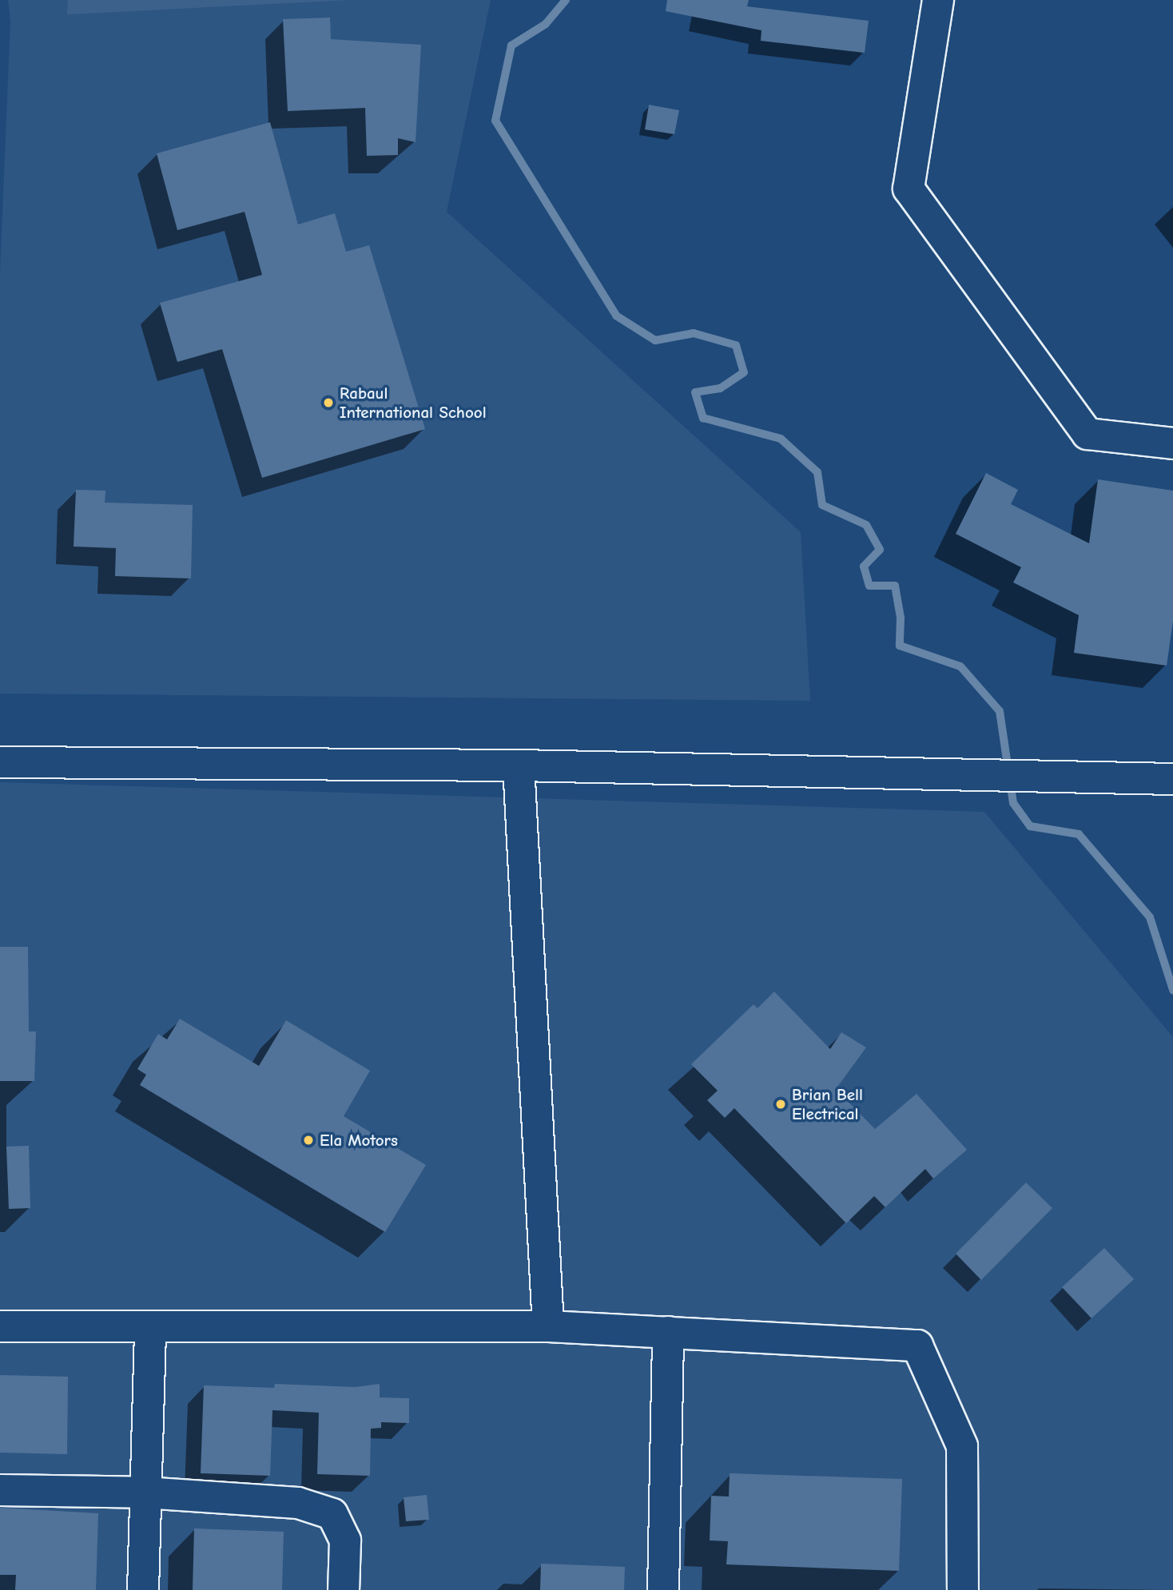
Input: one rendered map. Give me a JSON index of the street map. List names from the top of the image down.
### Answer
{
  "places": ["Rabaul International School", "Brian Bell Electrical", "Ela Motors"]
}
